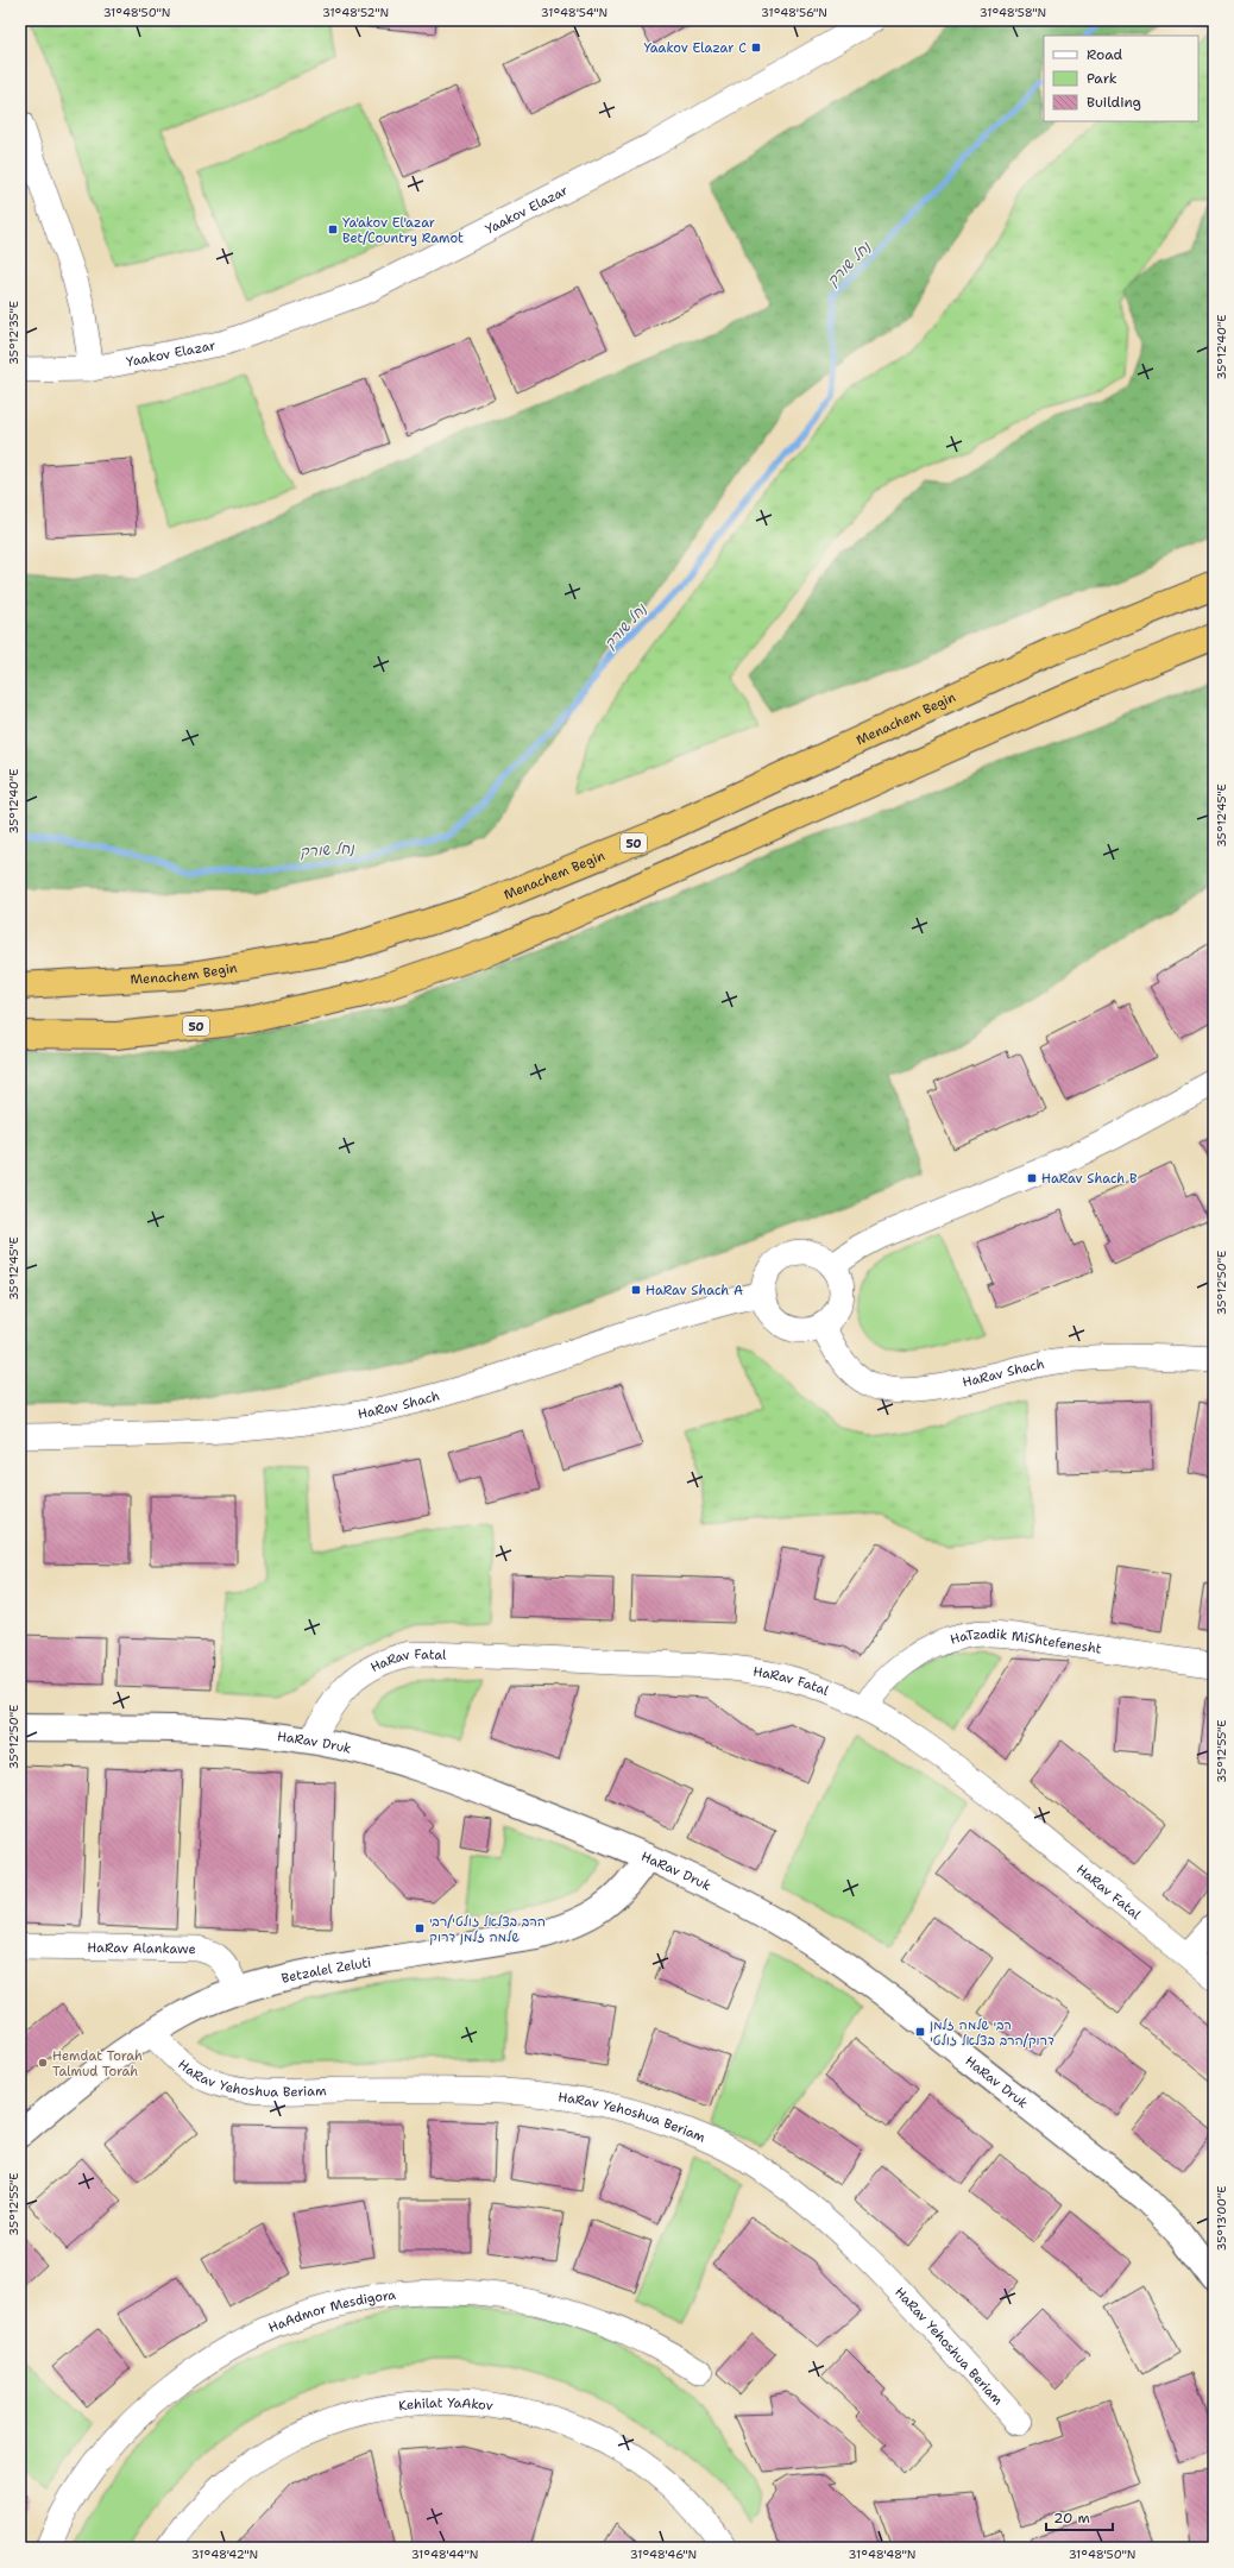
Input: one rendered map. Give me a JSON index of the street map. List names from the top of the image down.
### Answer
{
  "streets": {
    "highway": ["Menachem Begin", "50"],
    "street": [
      "Yaakov Elazar",
      "HaRav Shach",
      "HaTzadik MiShtefenesht",
      "HaRav Fatal",
      "HaRav Druk",
      "HaRav Alankawe",
      "Betzalel Zeluti",
      "HaRav Yehoshua Beriam",
      "HaAdmor Mesdigora",
      "Kehilat YaAkov"
    ]
  },
  "crossings": [
    ["HaTzadik MiShtefenesht", "HaRav Fatal"],
    ["HaRav Fatal", "HaRav Druk"],
    ["HaRav Druk", "Betzalel Zeluti"],
    ["HaRav Alankawe", "Betzalel Zeluti"],
    ["Betzalel Zeluti", "HaRav Yehoshua Beriam"]
  ],
  "water": ["נחל שורק"],
  "places": {
    "transit": [
      "Yaakov Elazar C",
      "Ya'akov El'azar Bet/Country Ramot",
      "HaRav Shach B",
      "HaRav Shach A",
      "הרב בצלאל זולטי/רבי שלמה זלמן דרוק",
      "רבי שלמה זלמן דרוק/הרב בצלאל זולטי"
    ],
    "other": ["Hemdat Torah Talmud Torah"]
  },
  "legend": ["Road", "Park", "Building"],
  "scale_bar": "20 m",
  "coordinates": [
    "31°48'50\"N",
    "31°48'52\"N",
    "31°48'54\"N",
    "31°48'56\"N",
    "31°48'58\"N",
    "35°12'35\"E",
    "35°12'40\"E",
    "35°12'45\"E",
    "35°12'50\"E",
    "35°12'55\"E",
    "35°13'00\"E",
    "31°48'42\"N",
    "31°48'44\"N",
    "31°48'46\"N",
    "31°48'48\"N"
  ]
}
